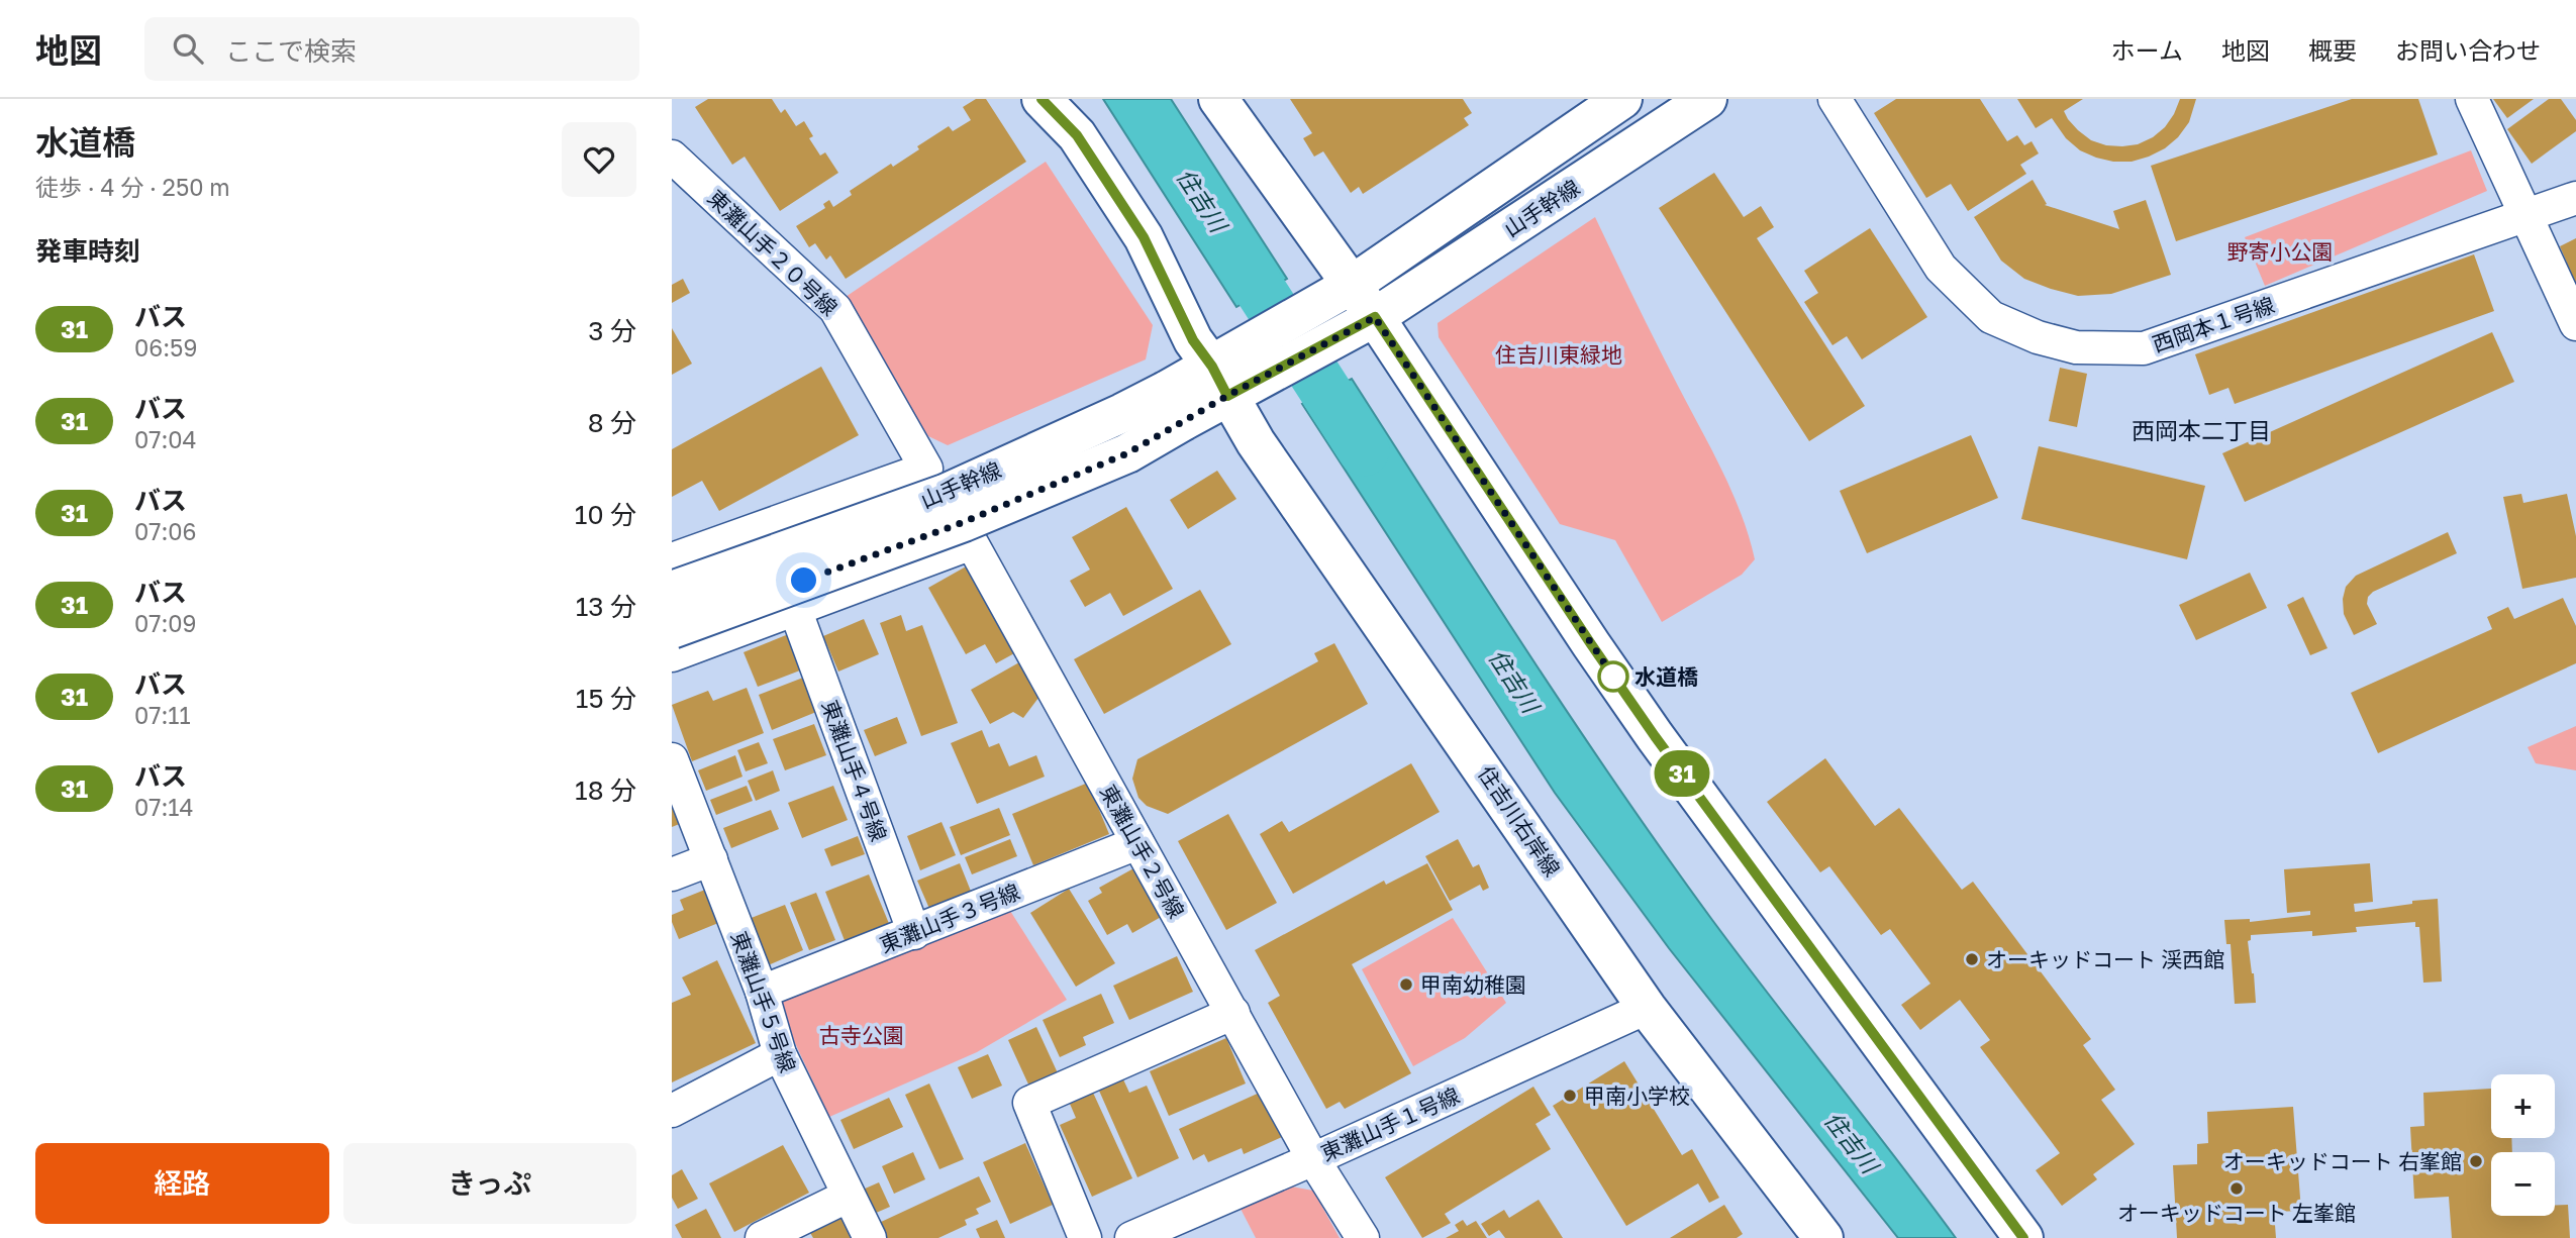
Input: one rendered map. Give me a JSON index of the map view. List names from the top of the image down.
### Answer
{
  "streets": {
    "street": [
      "山手幹線",
      "東灘山手２０号線",
      "西岡本１号線",
      "東灘山手４号線",
      "住吉川右岸線",
      "東灘山手２号線",
      "東灘山手３号線",
      "東灘山手５号線",
      "東灘山手１号線"
    ]
  },
  "crossings": [
    ["山手幹線", "住吉川右岸線"],
    ["東灘山手４号線", "東灘山手２号線"],
    ["東灘山手４号線", "東灘山手３号線"],
    ["住吉川右岸線", "東灘山手１号線"],
    ["東灘山手２号線", "東灘山手３号線"],
    ["東灘山手２号線", "東灘山手１号線"],
    ["東灘山手３号線", "東灘山手５号線"]
  ],
  "districts": ["西岡本二丁目"],
  "water": ["住吉川"],
  "parks": ["野寄小公園", "住吉川東緑地", "古寺公園"],
  "places": [
    "水道橋",
    "オーキッドコート 渓西館",
    "甲南幼稚園",
    "甲南小学校",
    "オーキッドコート 右峯館",
    "オーキッドコート 左峯館"
  ],
  "lines": ["bus line 31"],
  "page": {
    "header": "地図",
    "search": "ここで検索",
    "nav": [
      "ホーム",
      "地図",
      "概要",
      "お問い合わせ"
    ],
    "heading": [
      ["水道橋", "徒歩 · 4 分 · 250 m"],
      "発車時刻"
    ],
    "on_map": "31",
    "list": [
      {
        "mark": "31",
        "name": "バス",
        "note": "06:59",
        "value": "3 分"
      },
      {
        "mark": "31",
        "name": "バス",
        "note": "07:04",
        "value": "8 分"
      },
      {
        "mark": "31",
        "name": "バス",
        "note": "07:06",
        "value": "10 分"
      },
      {
        "mark": "31",
        "name": "バス",
        "note": "07:09",
        "value": "13 分"
      },
      {
        "mark": "31",
        "name": "バス",
        "note": "07:11",
        "value": "15 分"
      },
      {
        "mark": "31",
        "name": "バス",
        "note": "07:14",
        "value": "18 分"
      }
    ],
    "map_buttons": ["+", "−"],
    "buttons": ["経路", "きっぷ"]
  }
}
